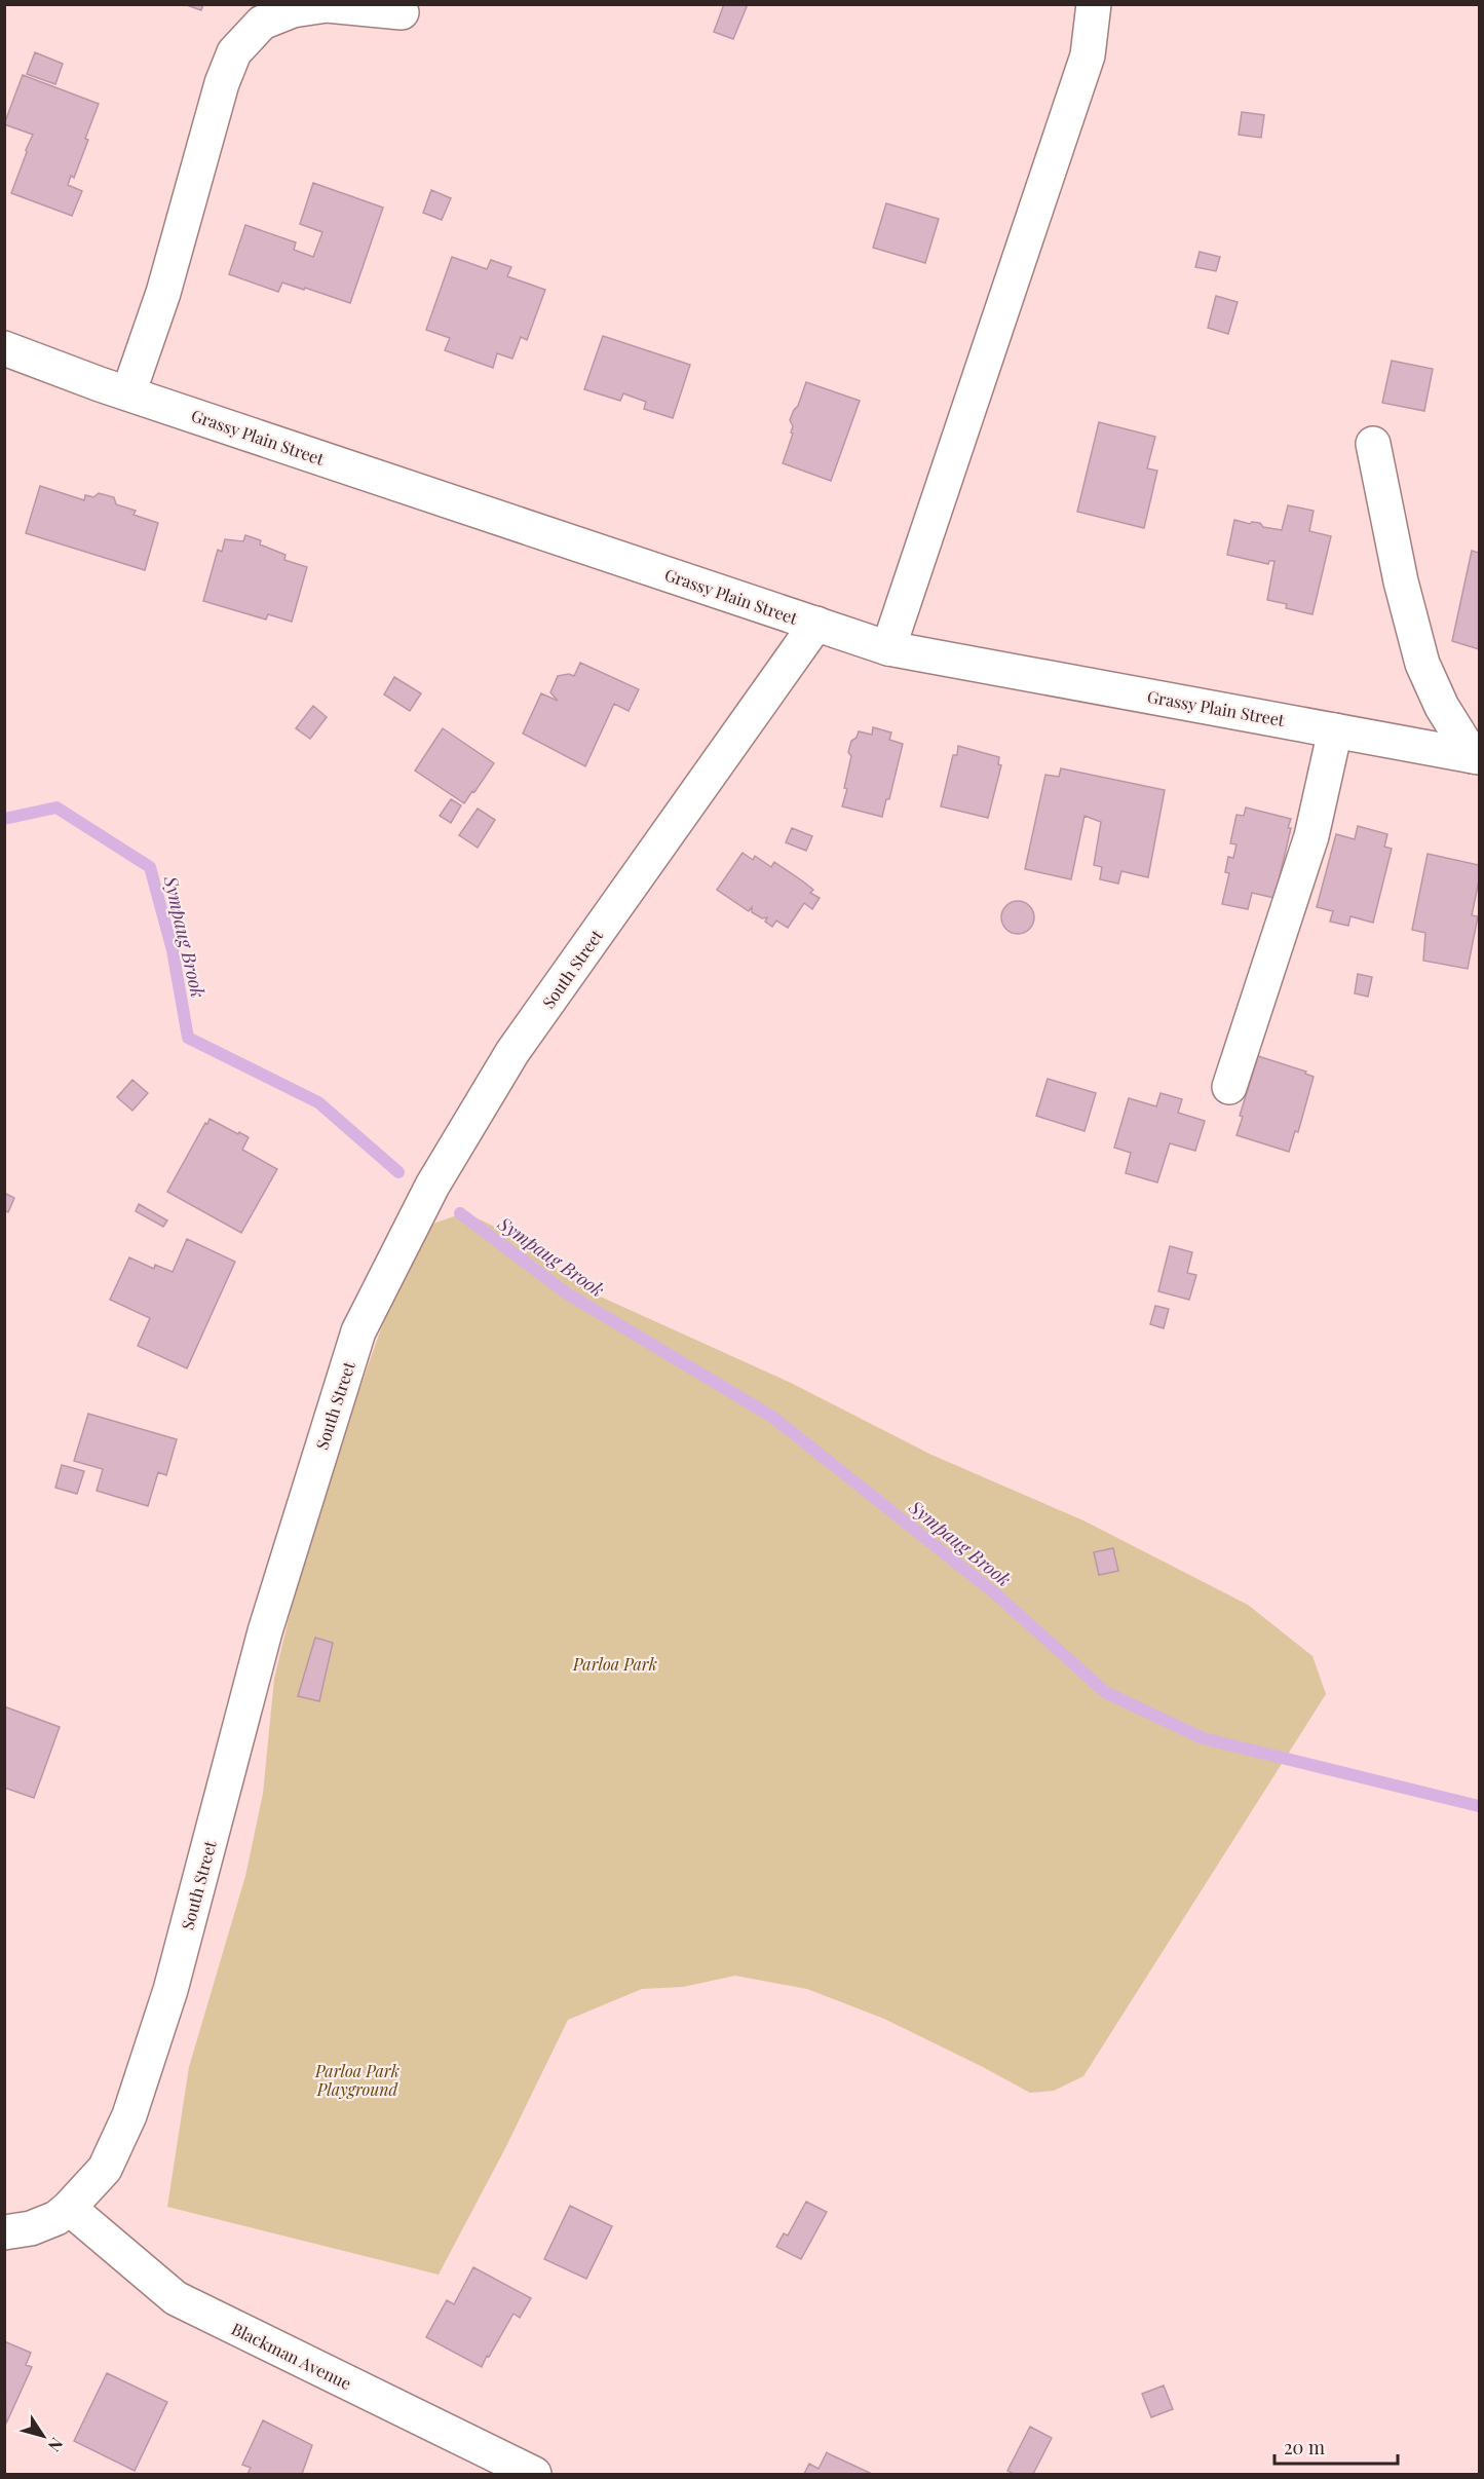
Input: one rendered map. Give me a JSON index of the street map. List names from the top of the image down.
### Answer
{
  "streets": {
    "street": ["Grassy Plain Street", "South Street", "Blackman Avenue"]
  },
  "crossings": [
    ["Grassy Plain Street", "South Street"],
    ["South Street", "Blackman Avenue"]
  ],
  "water": ["Sympaug Brook"],
  "parks": ["Parloa Park", "Parloa Park Playground"],
  "scale_bar": "20 m",
  "north": "bottom right"
}
